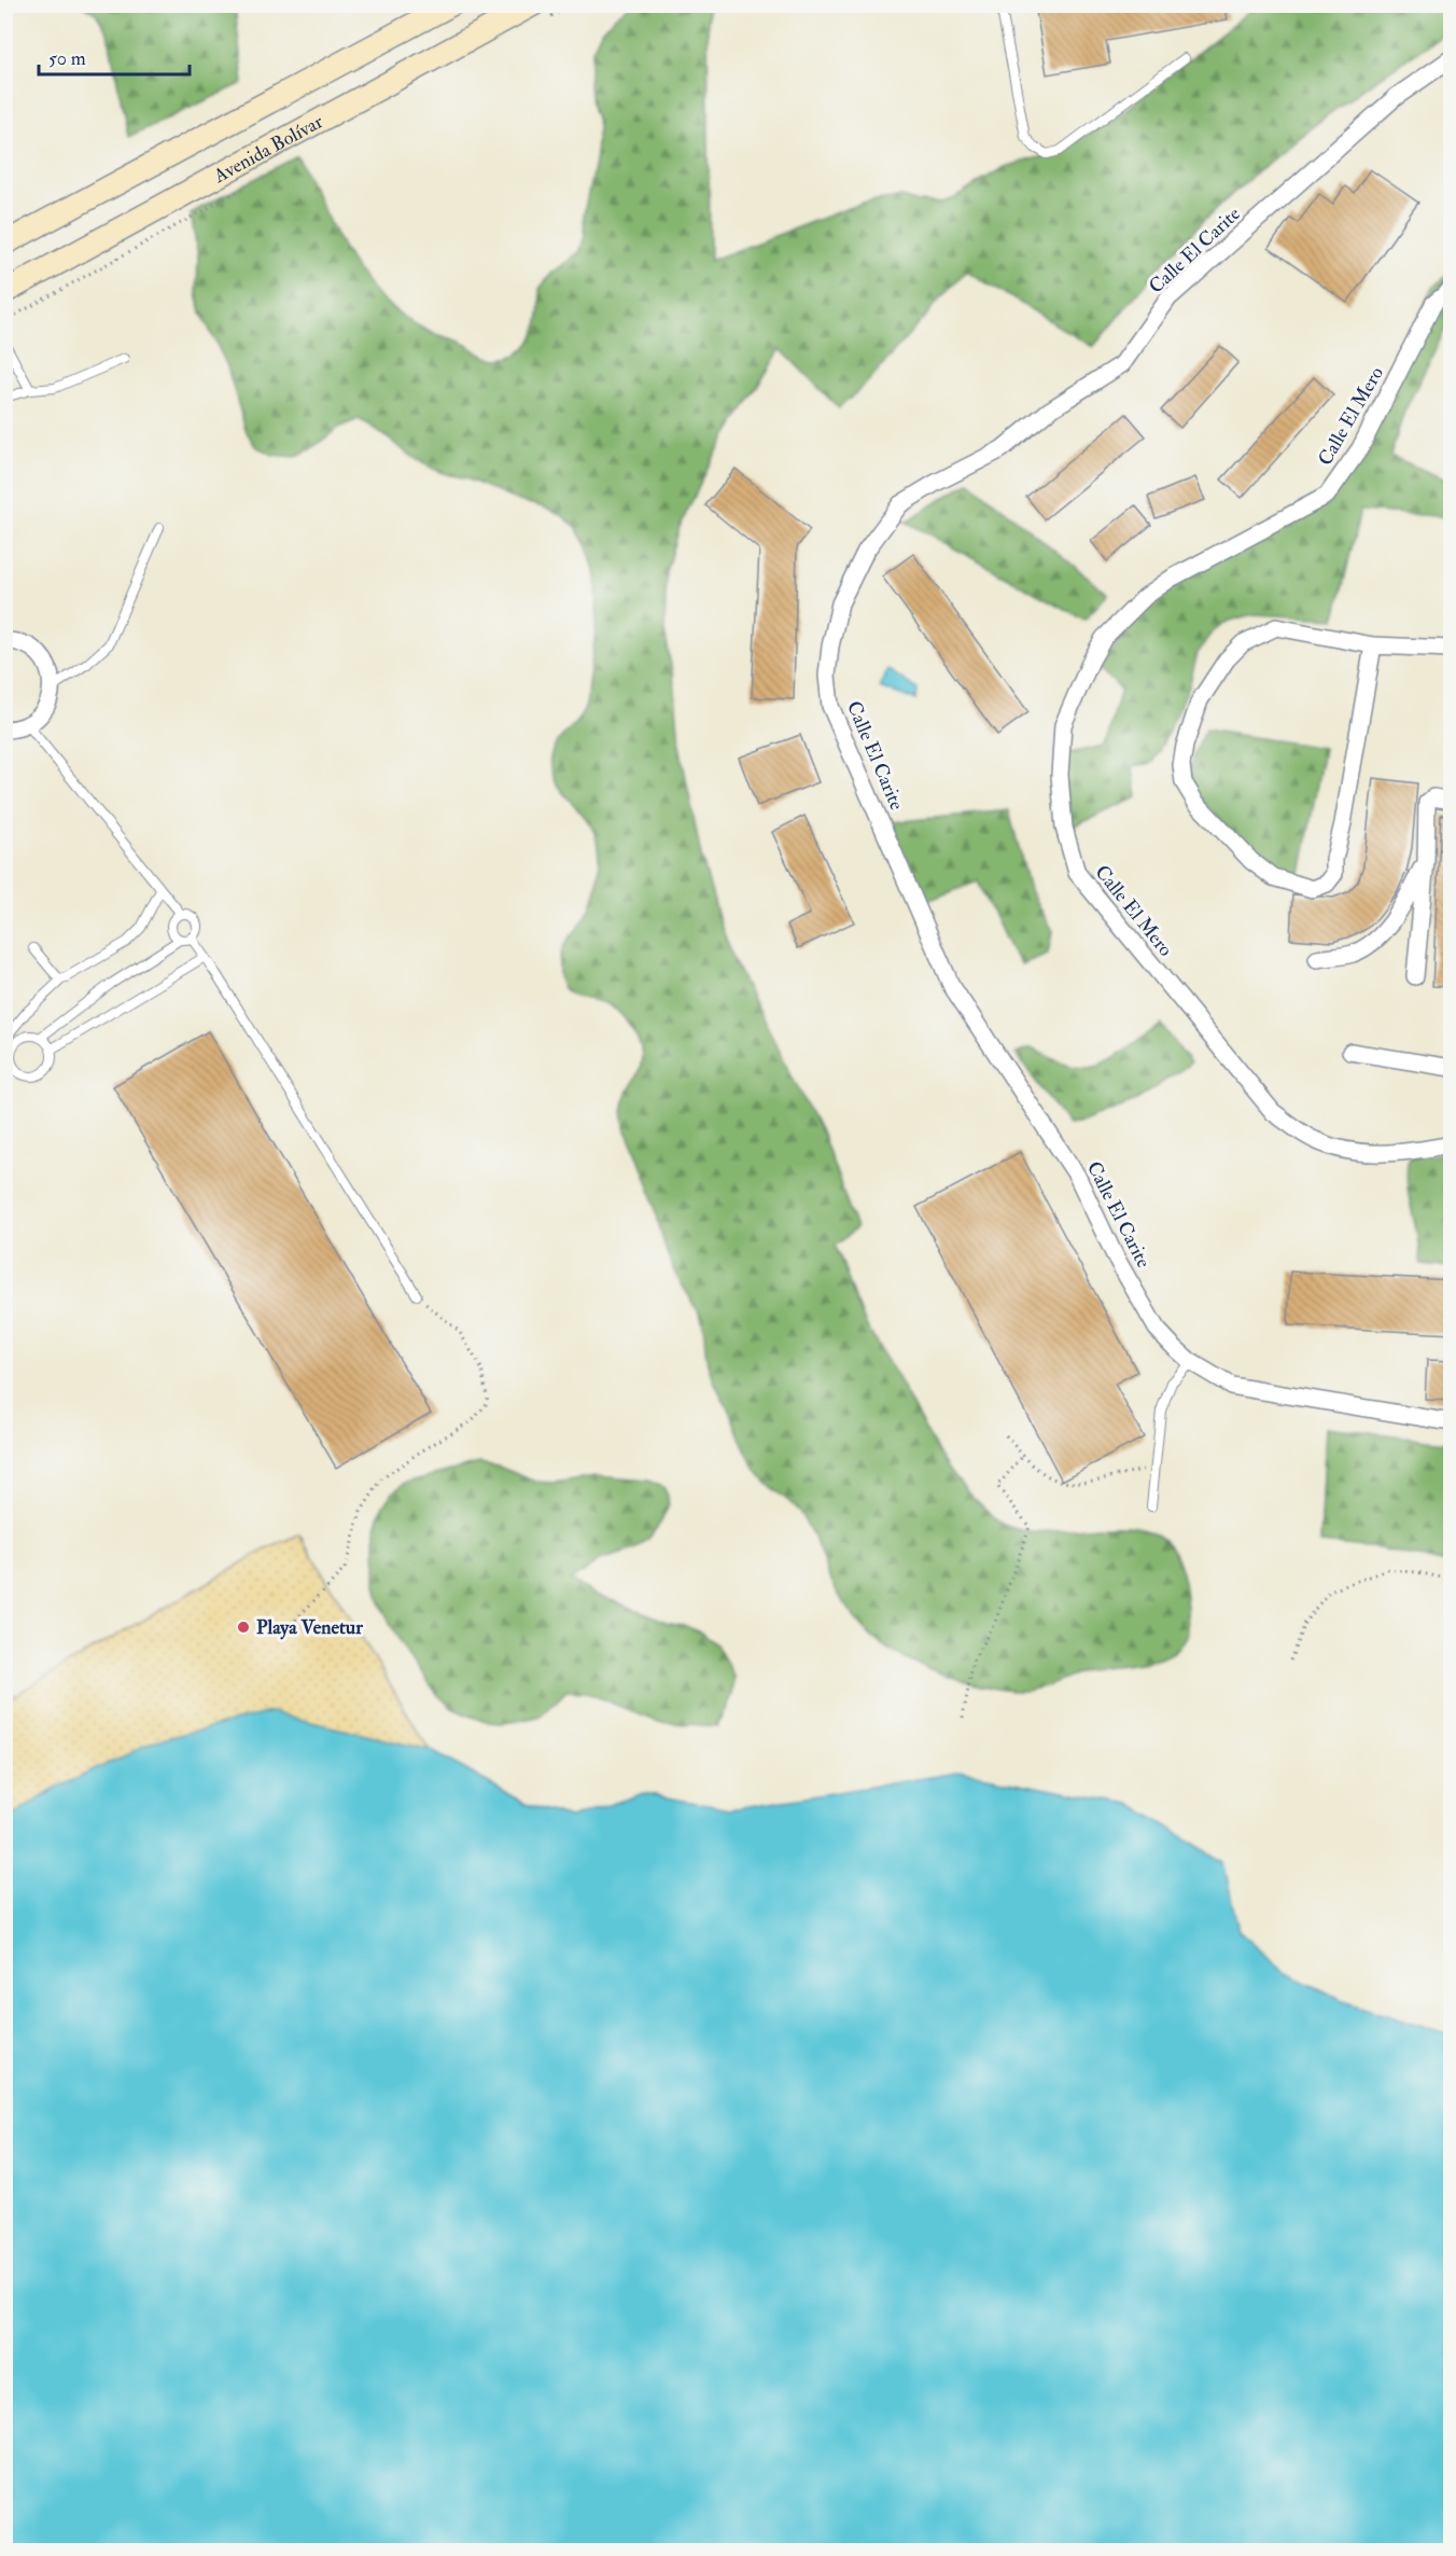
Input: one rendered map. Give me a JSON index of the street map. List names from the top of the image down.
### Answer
{
  "streets": {
    "street": ["Avenida Bolívar", "Calle El Carite", "Calle El Mero"]
  },
  "places": ["Playa Venetur"],
  "scale_bar": "50 m"
}
